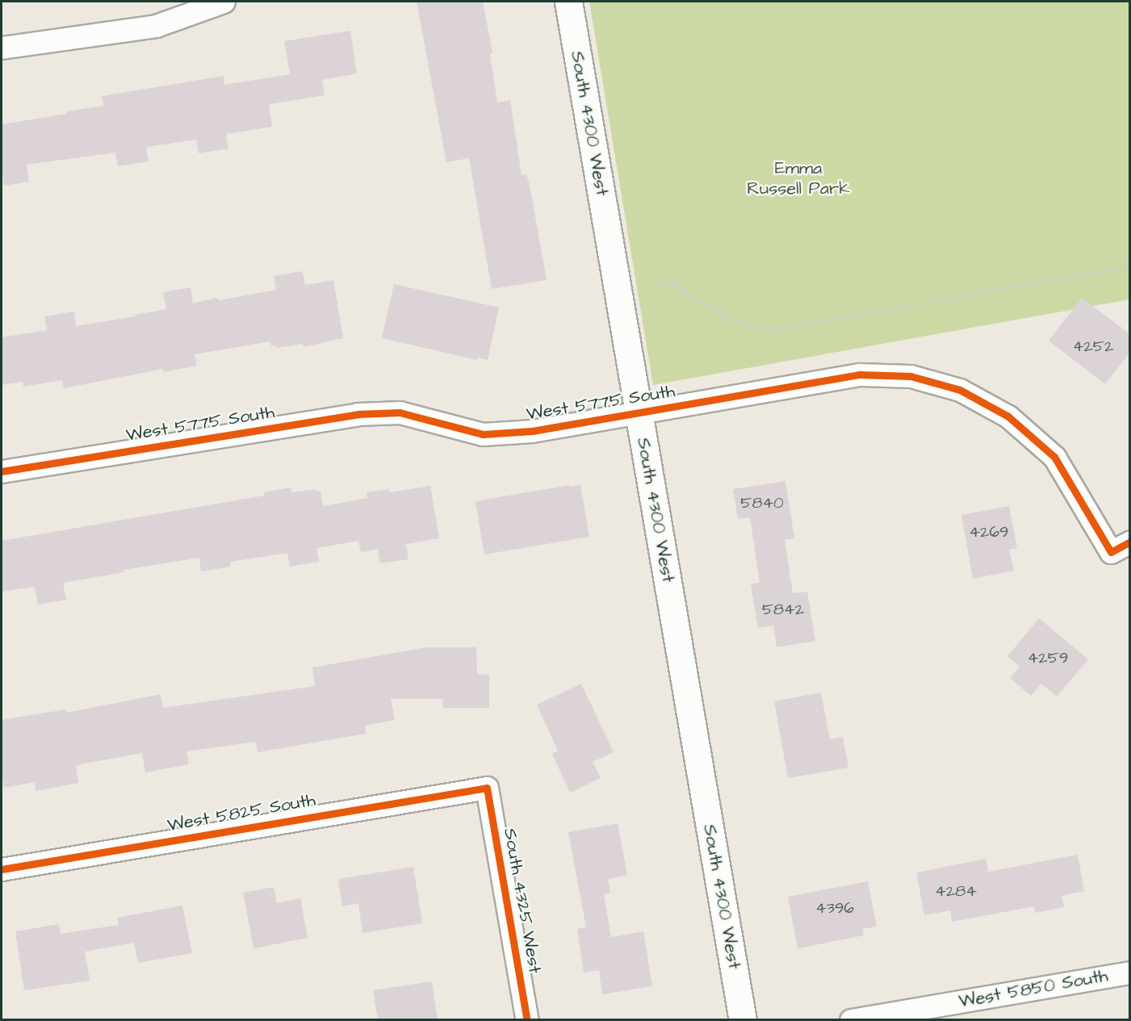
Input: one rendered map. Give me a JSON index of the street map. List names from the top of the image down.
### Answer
{
  "streets": {
    "main road": ["South 4300 West"],
    "street": [
      "West 5775 South",
      "West 5825 South",
      "South 4325 West",
      "West 5850 South"
    ]
  },
  "crossings": [
    ["South 4300 West", "West 5775 South"],
    ["West 5825 South", "South 4325 West"]
  ],
  "parks": ["Emma Russell Park"],
  "house_numbers": [
    "4252",
    "5840",
    "4269",
    "5842",
    "4259",
    "4284",
    "4396"
  ]
}
